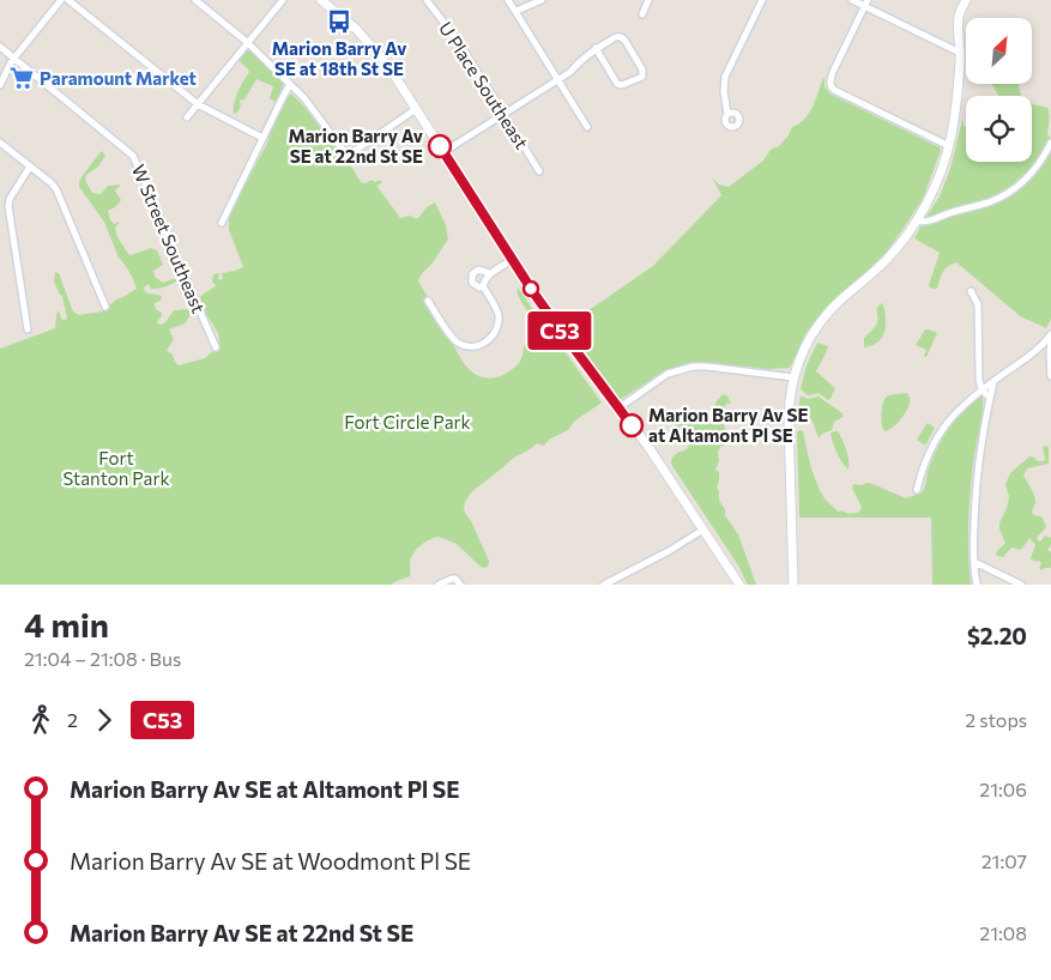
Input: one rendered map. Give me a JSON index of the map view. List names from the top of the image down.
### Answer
{
  "streets": {
    "street": ["U Place Southeast", "W Street Southeast"]
  },
  "parks": ["Fort Circle Park", "Fort Stanton Park"],
  "places": {
    "bus stop": ["Marion Barry Av SE at 18th St SE"],
    "supermarket": ["Paramount Market"],
    "other": ["Marion Barry Av SE at 22nd St SE", "Marion Barry Av SE at Altamont Pl SE"]
  },
  "lines": ["bus line C53"],
  "north": "top right",
  "page": {
    "on_map": "C53",
    "heading": ["4 min", "21:04 – 21:08 · Bus", "$2.20"],
    "legs": ["2", "C53", "2 stops"],
    "list": [
      {
        "name": "Marion Barry Av SE at Altamont Pl SE",
        "value": "21:06"
      },
      {
        "name": "Marion Barry Av SE at Woodmont Pl SE",
        "value": "21:07"
      },
      {
        "name": "Marion Barry Av SE at 22nd St SE",
        "value": "21:08"
      }
    ]
  }
}
